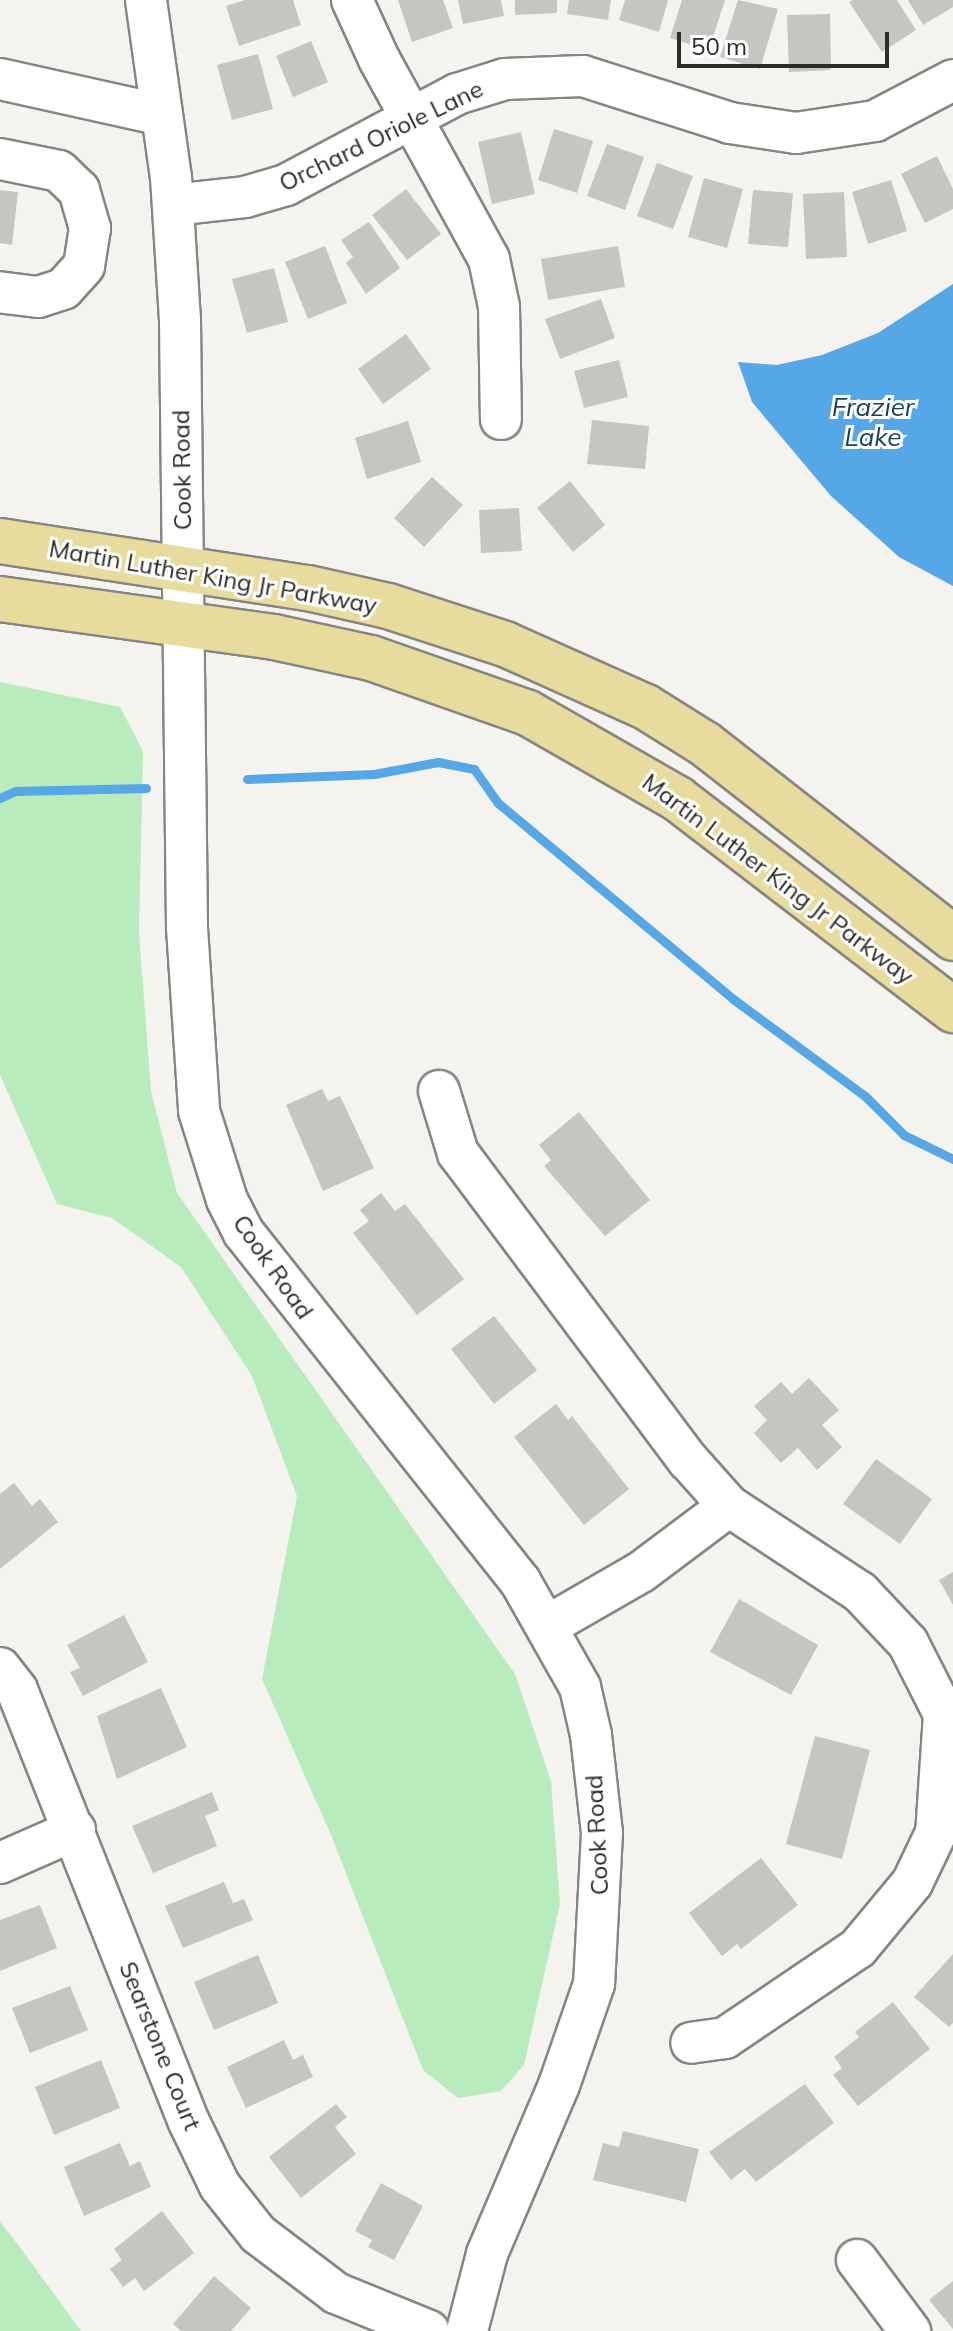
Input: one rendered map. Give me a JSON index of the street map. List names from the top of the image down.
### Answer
{
  "streets": {
    "main road": ["Martin Luther King Jr Parkway"],
    "street": ["Orchard Oriole Lane", "Cook Road", "Searstone Court"]
  },
  "crossings": [
    ["Orchard Oriole Lane", "Cook Road"],
    ["Cook Road", "Martin Luther King Jr Parkway"]
  ],
  "water": ["Frazier Lake"],
  "scale_bar": "50 m"
}
